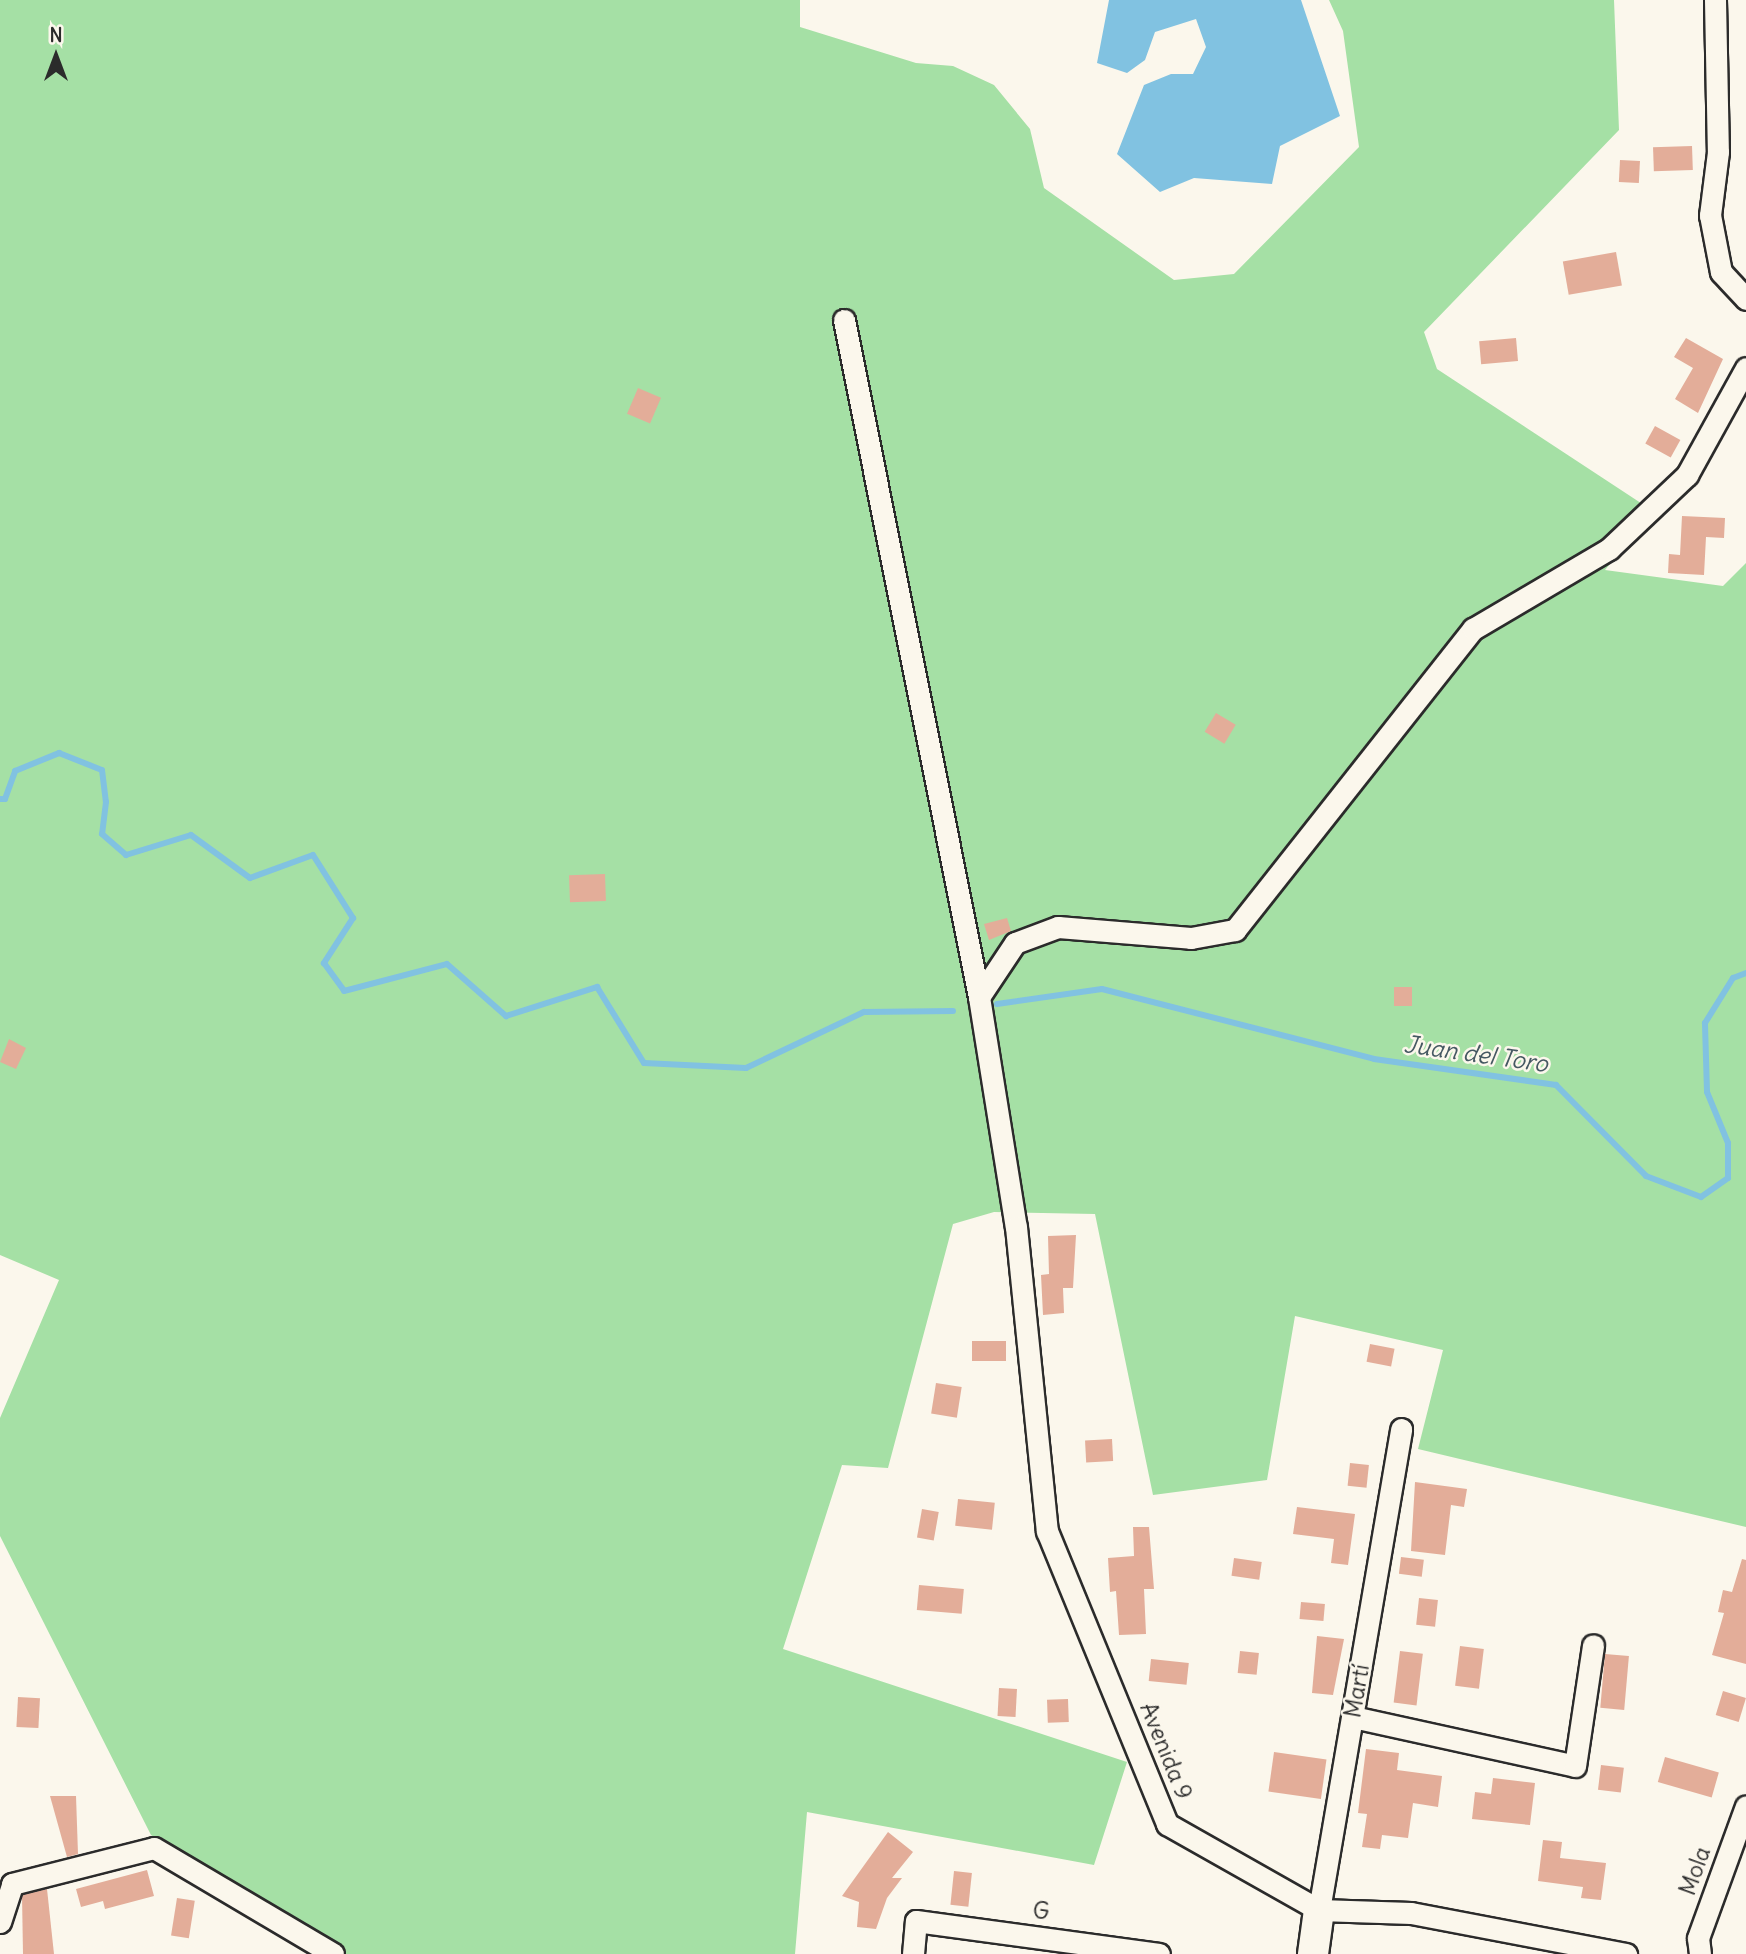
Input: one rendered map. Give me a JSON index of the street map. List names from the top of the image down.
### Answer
{
  "streets": {
    "street": [
      "Martí",
      "Avenida 9",
      "Mola",
      "G"
    ]
  },
  "crossings": [
    ["Martí", "Avenida 9"]
  ],
  "water": ["Juan del Toro"],
  "north": "top"
}
